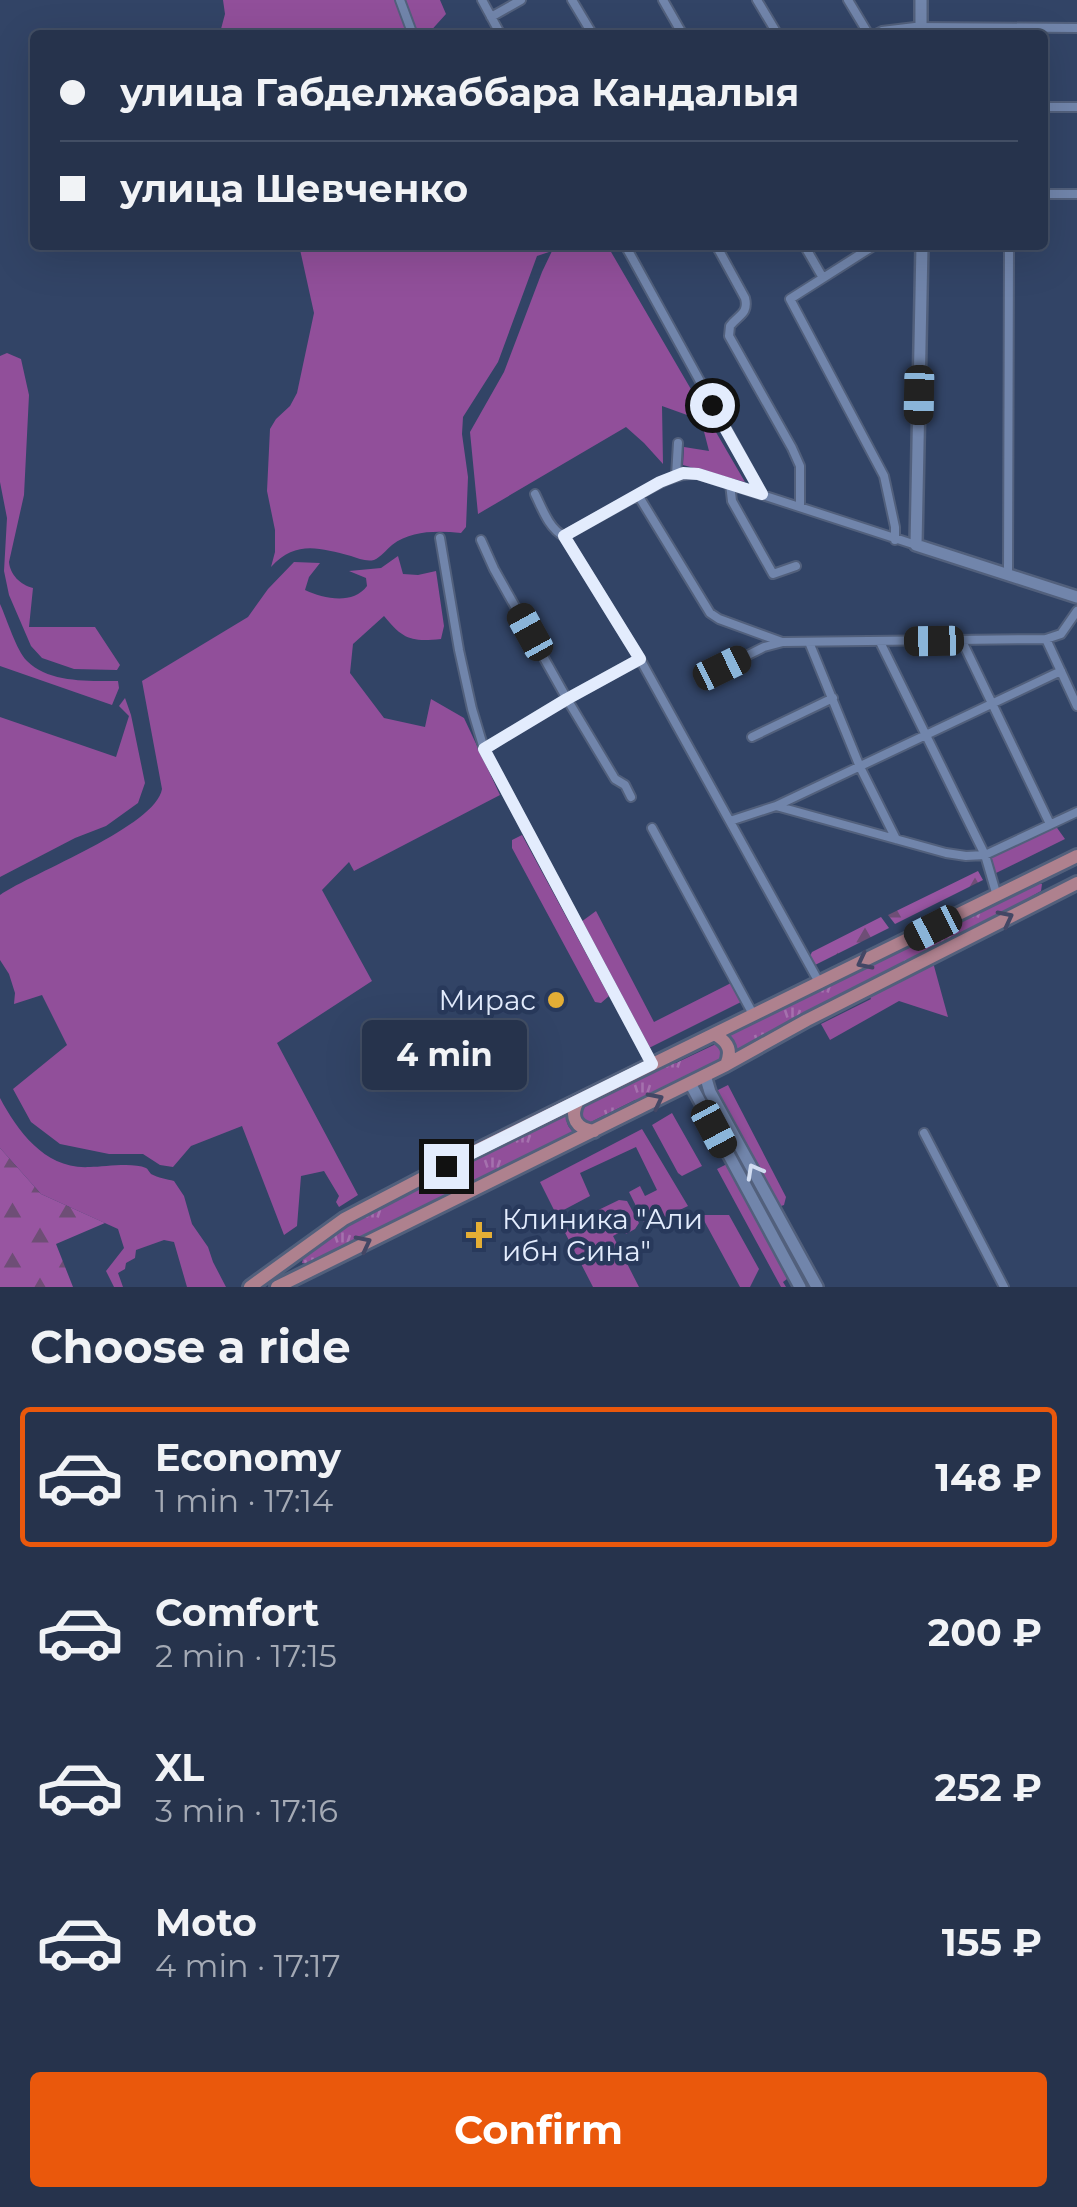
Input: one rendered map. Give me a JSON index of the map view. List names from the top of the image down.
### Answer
{
  "places": {
    "other": ["Мирас"],
    "health": ["Клиника \"Али ибн Сина\""]
  },
  "page": {
    "banner": ["улица Габделжаббара Кандалыя", "улица Шевченко"],
    "bubble": "4 min",
    "heading": "Choose a ride",
    "list": [
      {
        "name": "Economy",
        "note": "1 min · 17:14",
        "value": "148 ₽"
      },
      {
        "name": "Comfort",
        "note": "2 min · 17:15",
        "value": "200 ₽"
      },
      {
        "name": "XL",
        "note": "3 min · 17:16",
        "value": "252 ₽"
      },
      {
        "name": "Moto",
        "note": "4 min · 17:17",
        "value": "155 ₽"
      }
    ],
    "buttons": "Confirm"
  }
}
